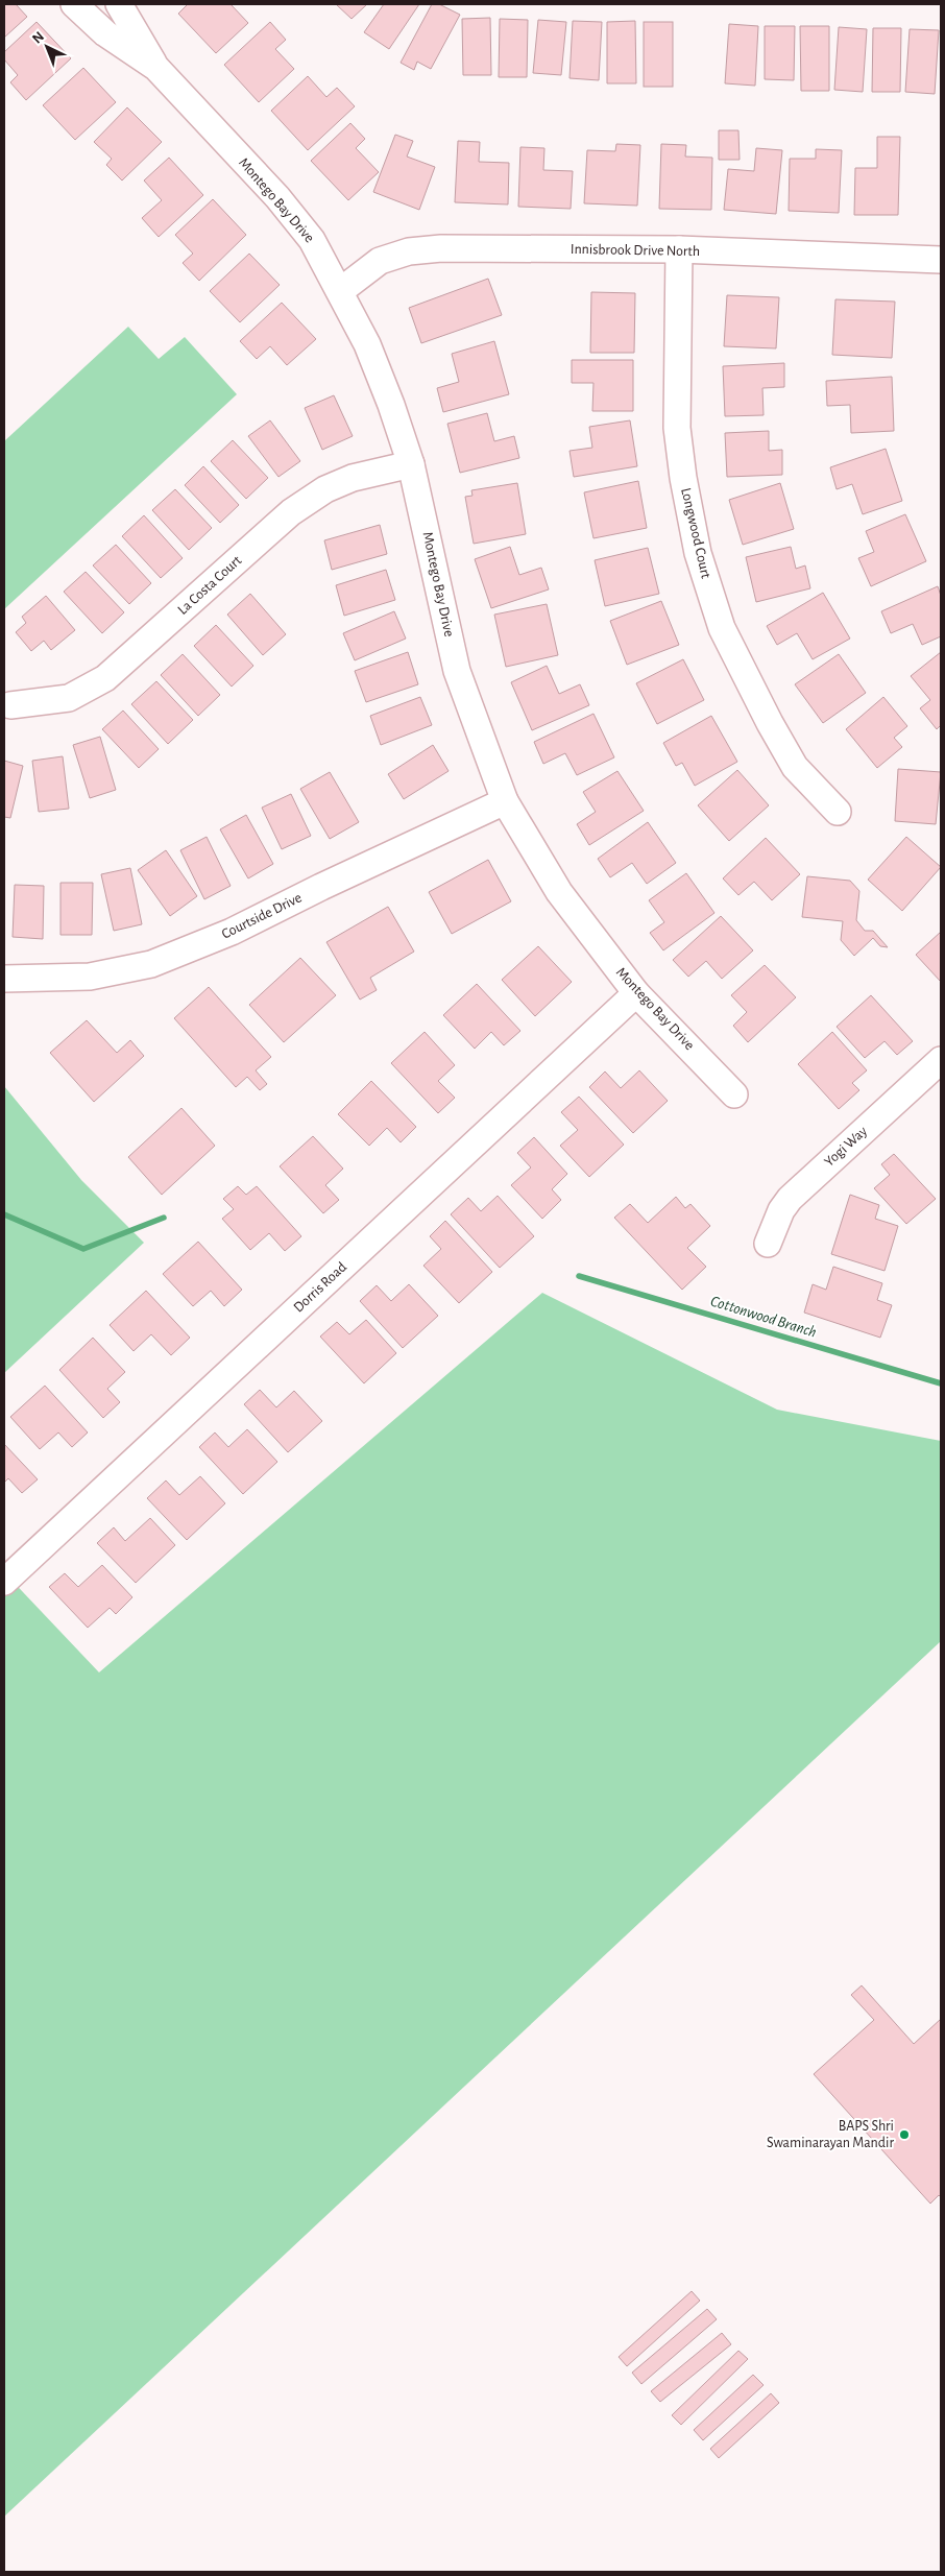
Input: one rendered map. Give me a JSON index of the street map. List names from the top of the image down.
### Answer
{
  "streets": {
    "street": [
      "Montego Bay Drive",
      "Innisbrook Drive North",
      "Longwood Court",
      "La Costa Court",
      "Courtside Drive",
      "Yogi Way",
      "Dorris Road"
    ]
  },
  "crossings": [
    ["Montego Bay Drive", "Innisbrook Drive North"],
    ["Montego Bay Drive", "La Costa Court"],
    ["Montego Bay Drive", "Courtside Drive"],
    ["Montego Bay Drive", "Dorris Road"],
    ["Innisbrook Drive North", "Longwood Court"]
  ],
  "water": ["Cottonwood Branch"],
  "places": ["BAPS Shri Swaminarayan Mandir"],
  "north": "top left"
}
